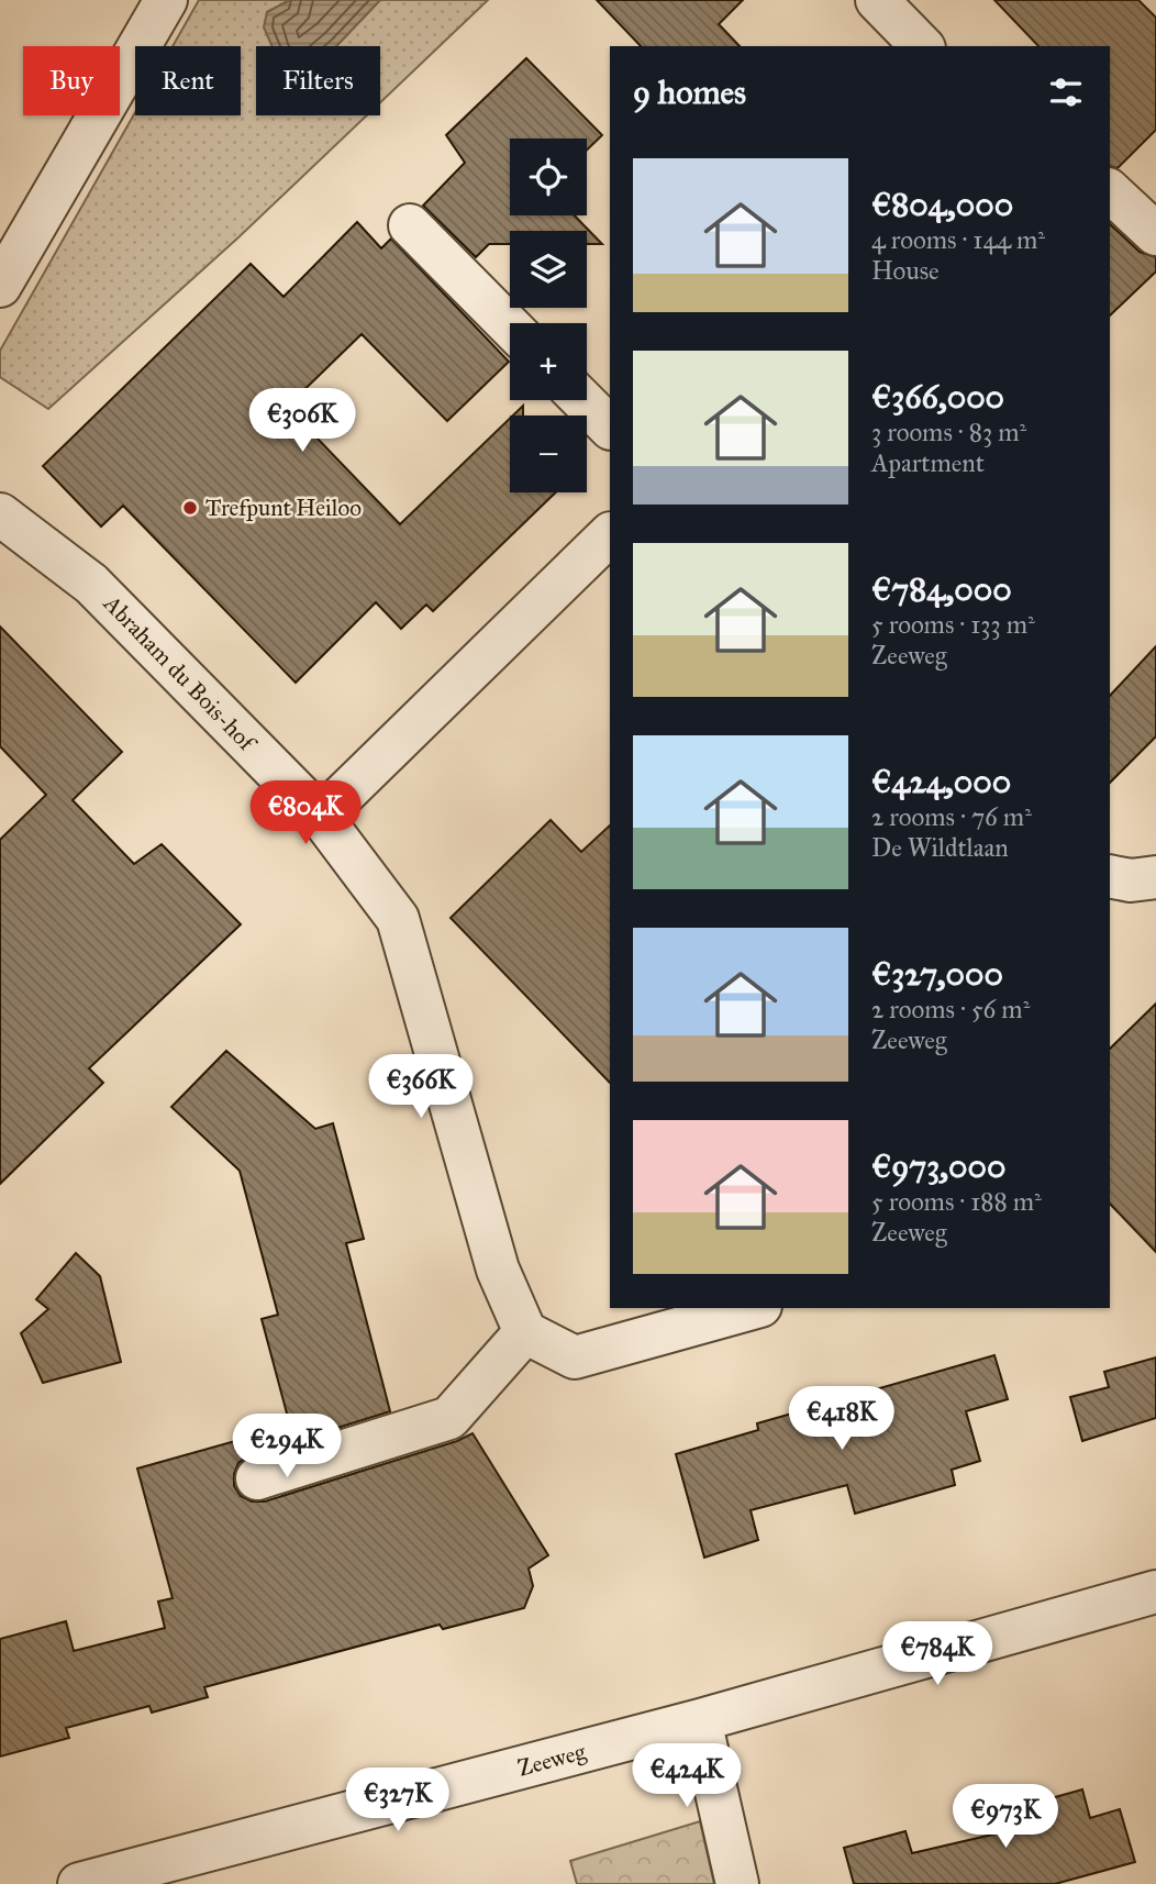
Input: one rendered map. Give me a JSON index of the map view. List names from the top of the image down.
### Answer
{
  "streets": {
    "street": ["Abraham du Bois-hof", "Zeeweg"]
  },
  "places": ["Trefpunt Heiloo"],
  "page": {
    "chip": ["Buy", "Rent", "Filters"],
    "heading": "9 homes",
    "map_buttons": ["+", "−"],
    "list": [
      {
        "name": "€804,000",
        "note": "4 rooms · 144 m² · House"
      },
      {
        "name": "€366,000",
        "note": "3 rooms · 83 m² · Apartment"
      },
      {
        "name": "€784,000",
        "note": "5 rooms · 133 m² · Zeeweg"
      },
      {
        "name": "€424,000",
        "note": "2 rooms · 76 m² · De Wildtlaan"
      },
      {
        "name": "€327,000",
        "note": "2 rooms · 56 m² · Zeeweg"
      },
      {
        "name": "€973,000",
        "note": "5 rooms · 188 m² · Zeeweg"
      }
    ],
    "price": [
      "€306K",
      "€804K",
      "€366K",
      "€418K",
      "€294K",
      "€784K",
      "€424K",
      "€327K",
      "€973K"
    ]
  }
}
